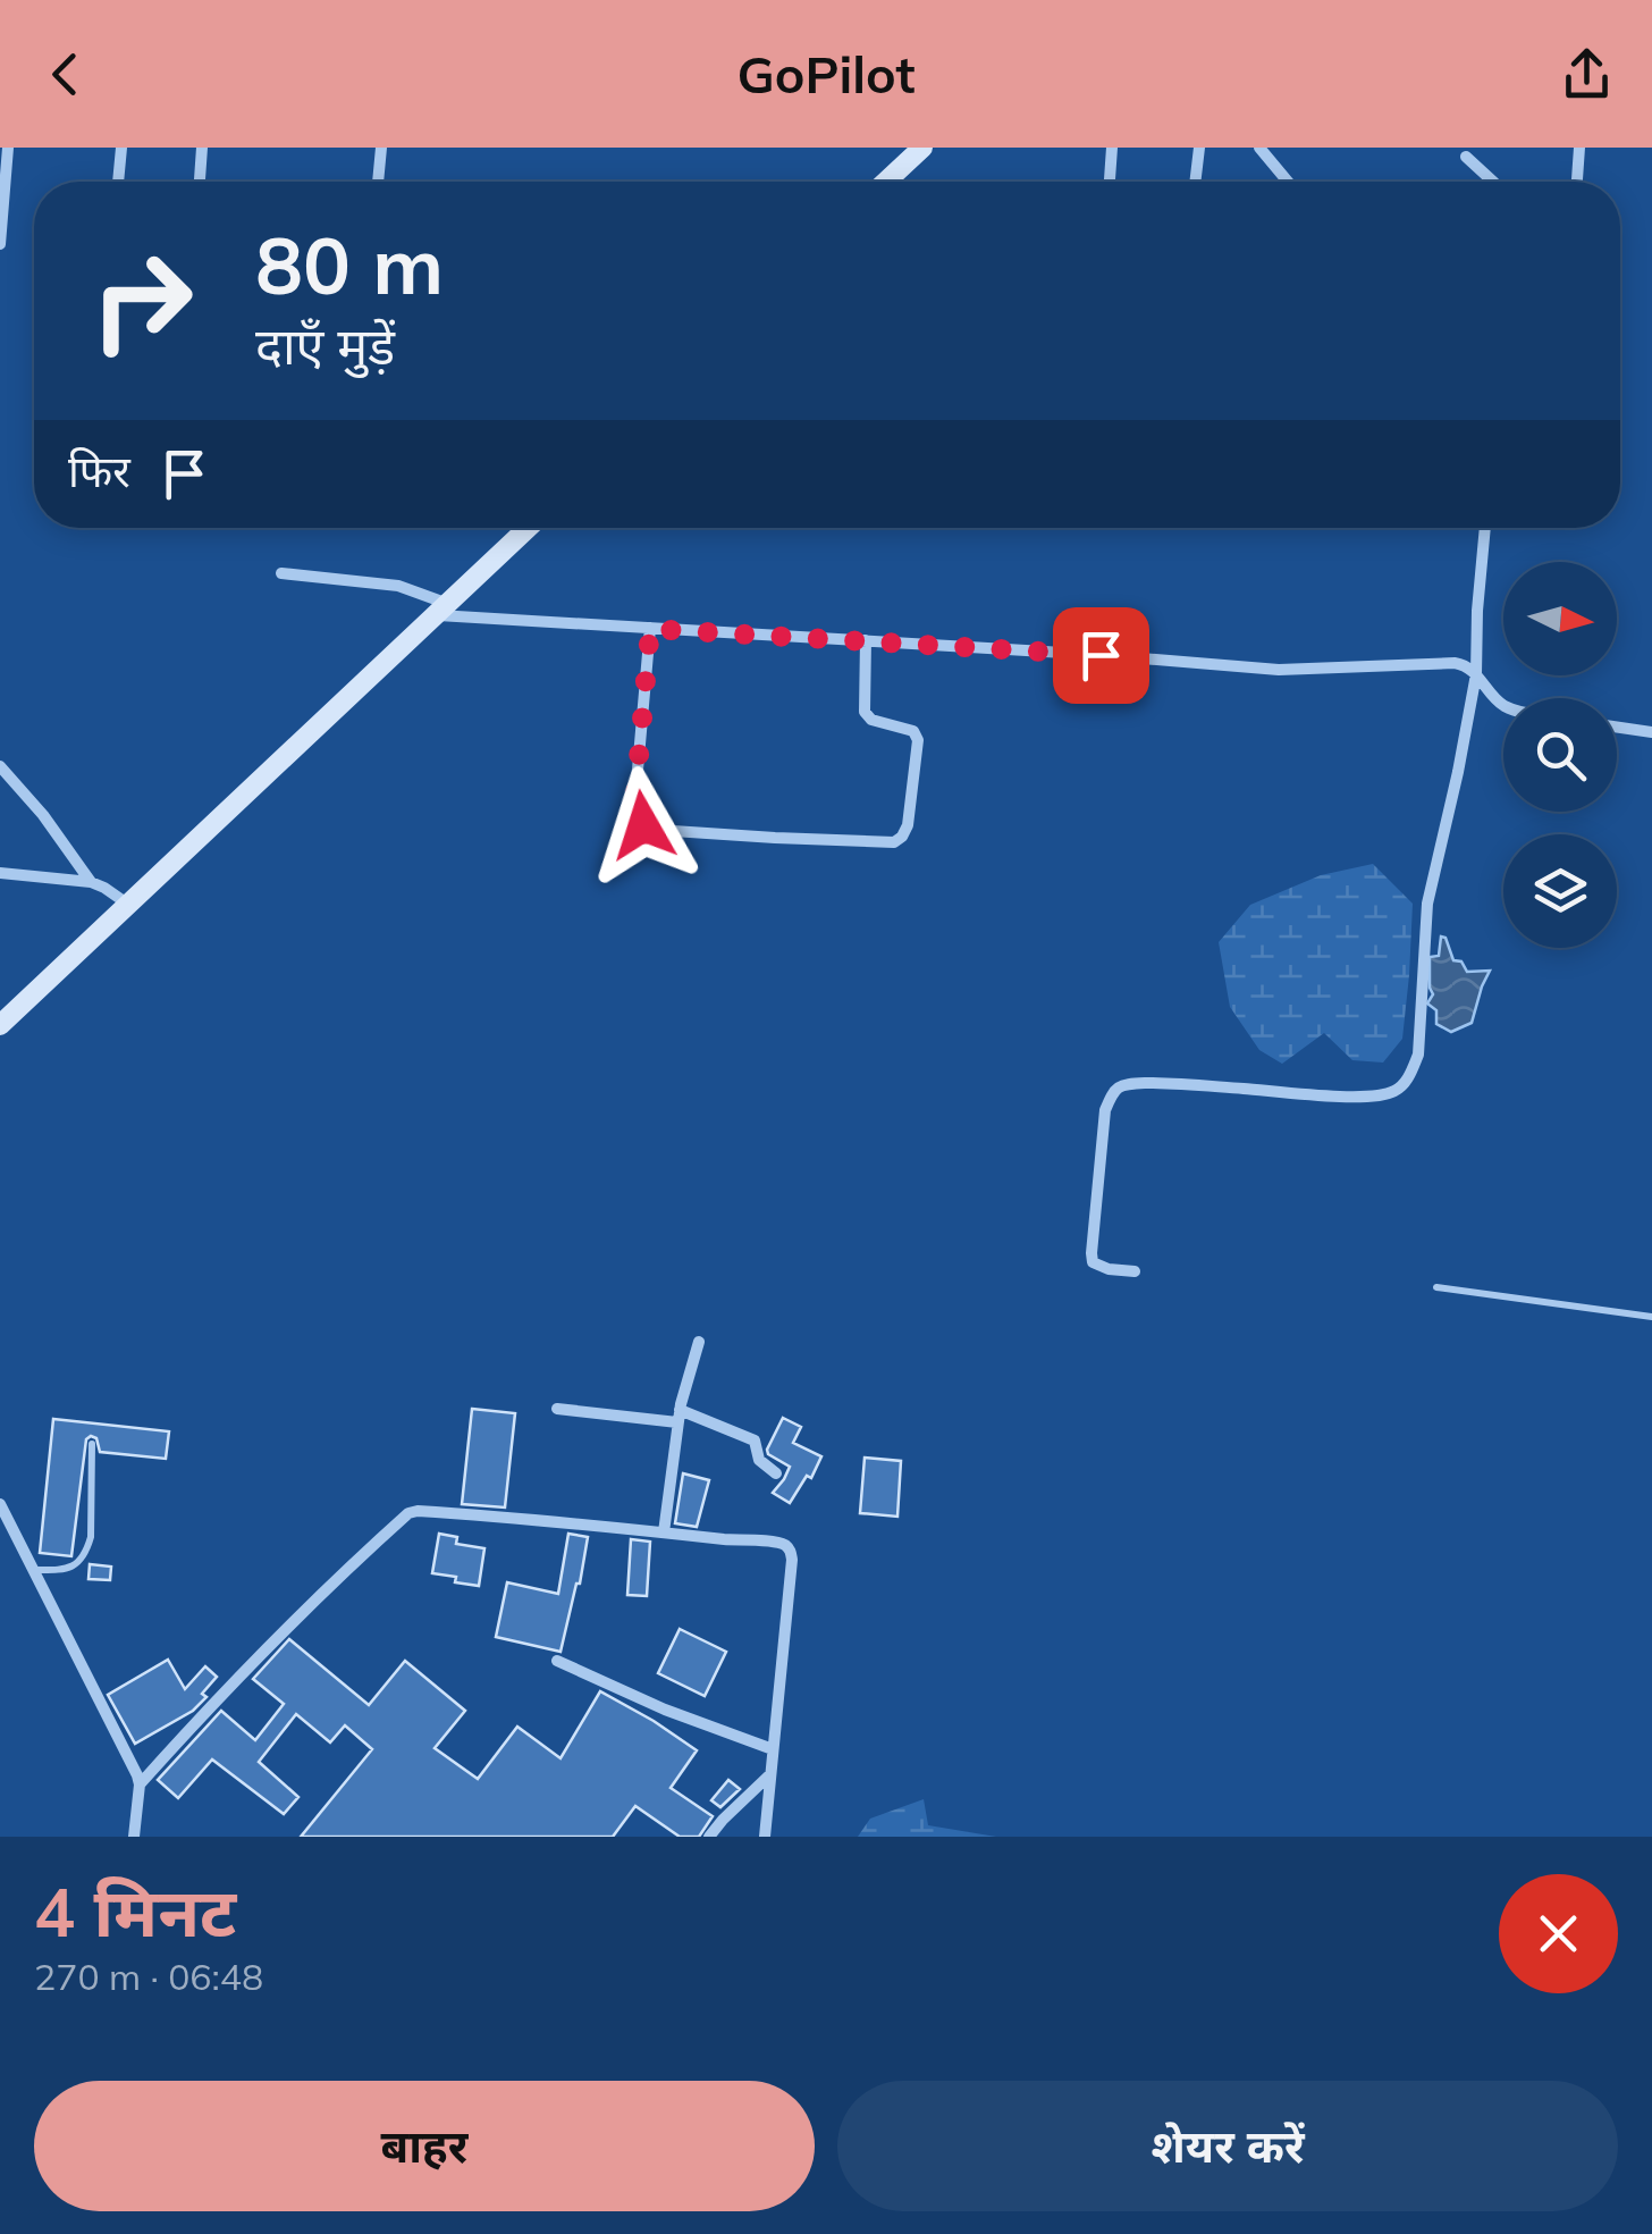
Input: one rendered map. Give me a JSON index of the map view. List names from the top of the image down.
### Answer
{
  "north": "right",
  "page": {
    "header": "GoPilot",
    "turn": ["80 m", "दाएँ मुड़ें"],
    "then": "फिर",
    "heading": ["4 मिनट", "270 m · 06:48"],
    "buttons": ["बाहर", "शेयर करें"]
  }
}
